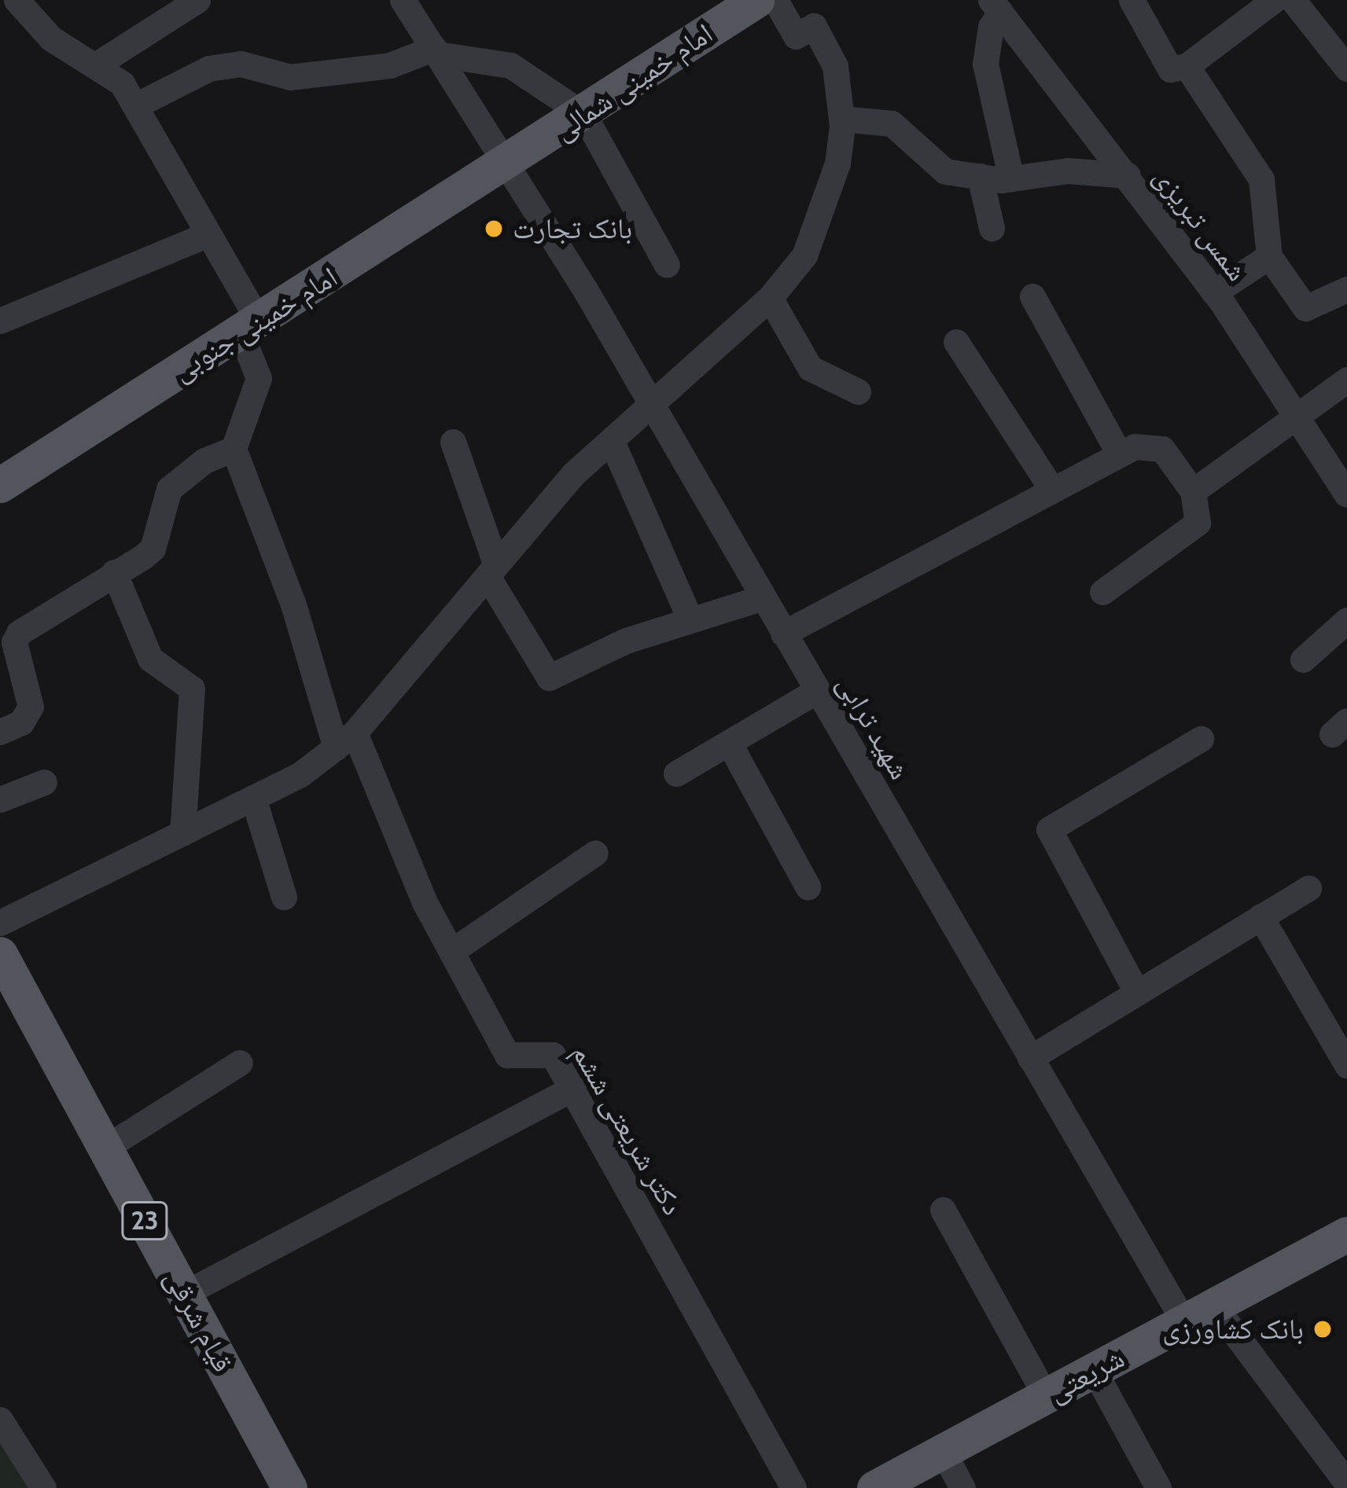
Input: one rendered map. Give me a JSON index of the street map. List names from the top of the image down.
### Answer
{
  "streets": {
    "main road": [
      "امام خمینی شمالی",
      "امام خمینی جنوبی",
      "23",
      "قیام شرقی",
      "شریعتی"
    ],
    "street": ["شمس تبریزی", "شهید ترابی", "دکتر شریعتی ششم"]
  },
  "crossings": [
    ["امام خمینی شمالی", "امام خمینی جنوبی"],
    ["امام خمینی شمالی", "شهید ترابی"],
    ["امام خمینی جنوبی", "شهید ترابی"],
    ["شهید ترابی", "شریعتی"]
  ],
  "places": ["بانک تجارت", "بانک کشاورزی"]
}
